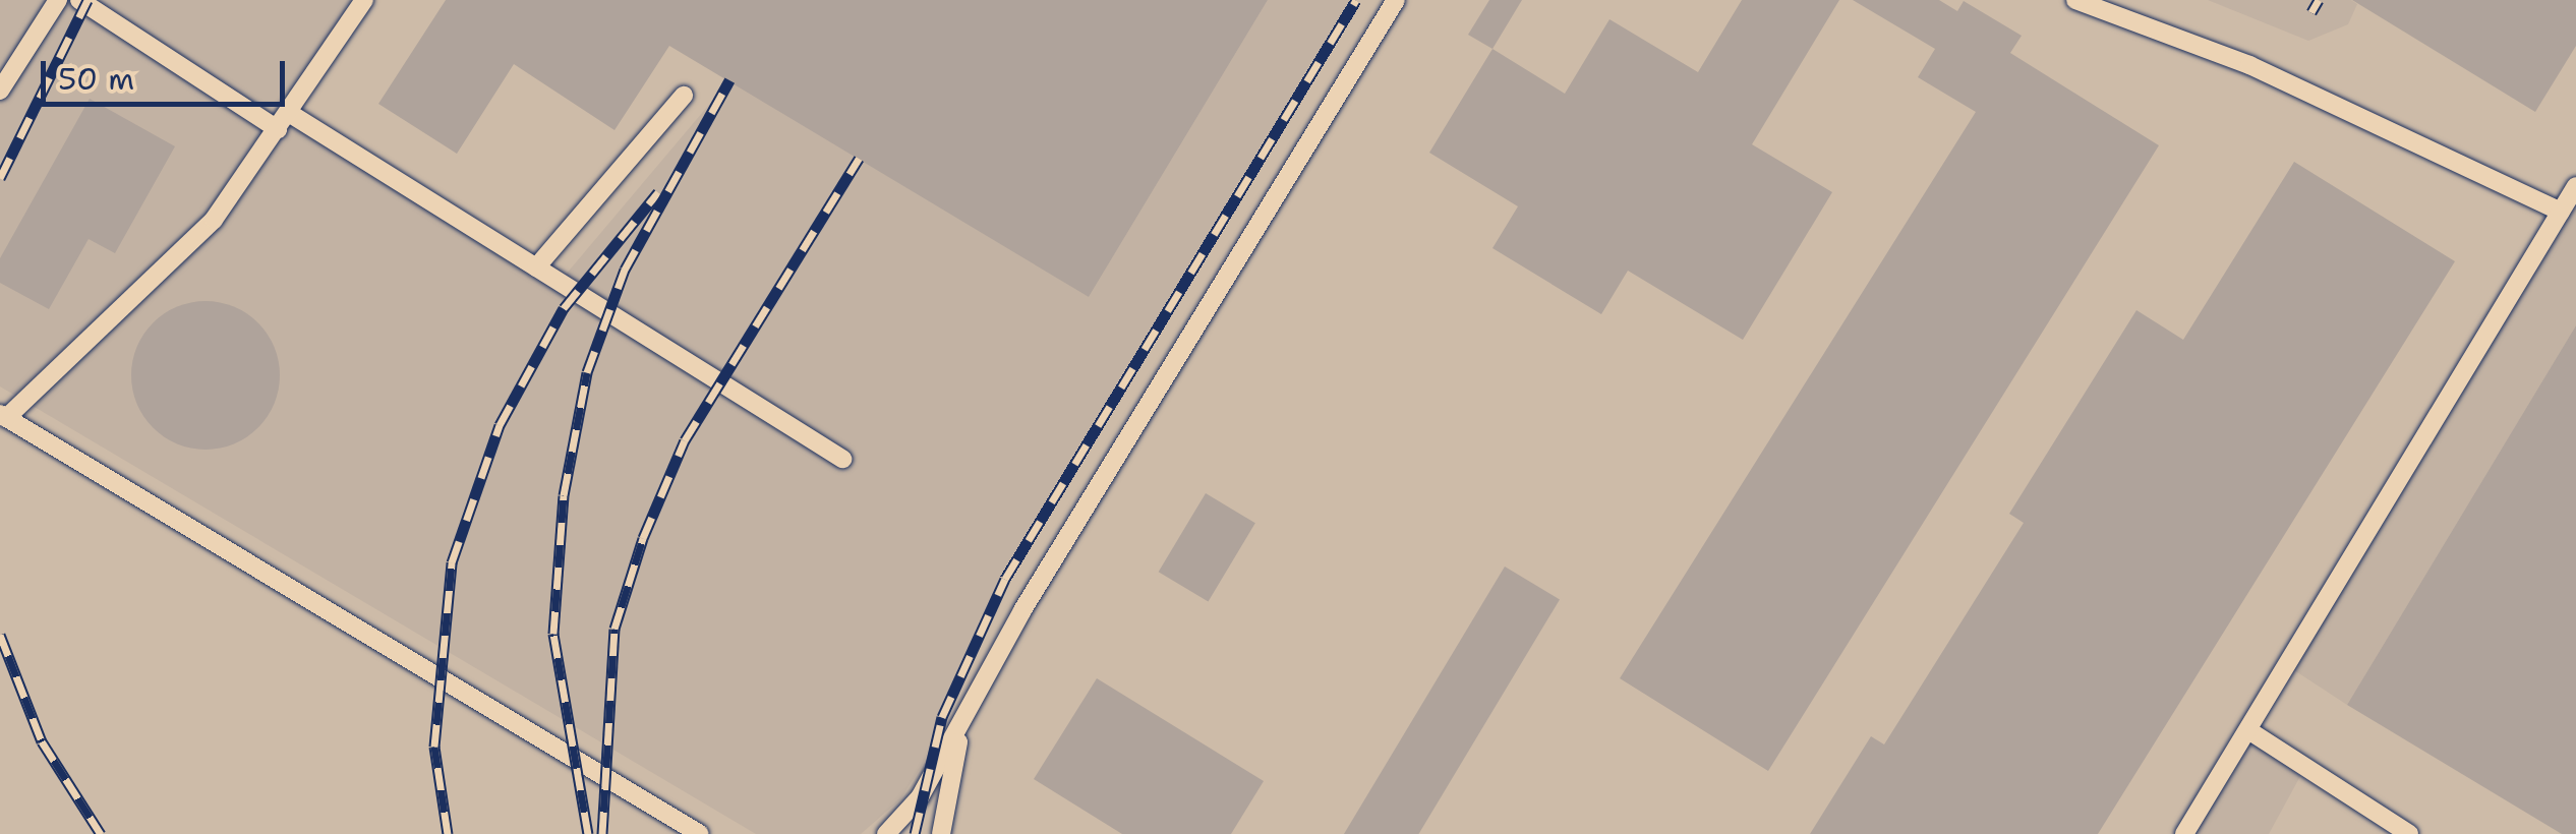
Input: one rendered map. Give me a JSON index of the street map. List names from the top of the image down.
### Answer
{
  "scale_bar": "50 m"
}
